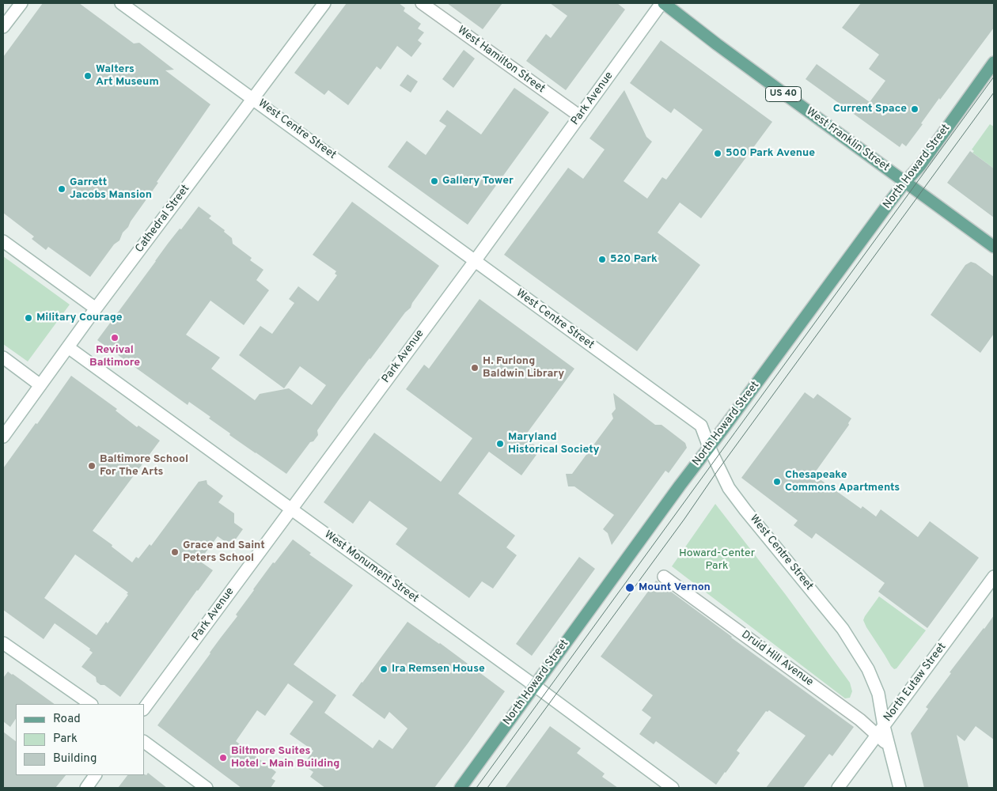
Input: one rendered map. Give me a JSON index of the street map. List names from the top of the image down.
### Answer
{
  "streets": {
    "main road": ["US 40", "West Franklin Street", "North Howard Street"],
    "street": [
      "West Hamilton Street",
      "Park Avenue",
      "West Centre Street",
      "Cathedral Street",
      "West Monument Street",
      "Druid Hill Avenue",
      "North Eutaw Street"
    ]
  },
  "crossings": [
    ["West Hamilton Street", "Park Avenue"],
    ["Park Avenue", "West Centre Street"],
    ["Park Avenue", "West Franklin Street"],
    ["Park Avenue", "West Monument Street"],
    ["West Centre Street", "North Howard Street"],
    ["West Centre Street", "Cathedral Street"],
    ["West Centre Street", "Druid Hill Avenue"],
    ["West Centre Street", "North Eutaw Street"],
    ["West Franklin Street", "North Howard Street"],
    ["North Howard Street", "West Monument Street"],
    ["Cathedral Street", "West Monument Street"],
    ["Druid Hill Avenue", "North Eutaw Street"]
  ],
  "parks": ["Howard-Center Park"],
  "places": [
    "Walters Art Museum",
    "Current Space",
    "500 Park Avenue",
    "Gallery Tower",
    "Garrett Jacobs Mansion",
    "520 Park",
    "Military Courage",
    "Revival Baltimore",
    "H. Furlong Baldwin Library",
    "Maryland Historical Society",
    "Baltimore School For The Arts",
    "Chesapeake Commons Apartments",
    "Grace and Saint Peters School",
    "Mount Vernon",
    "Ira Remsen House",
    "Biltmore Suites Hotel - Main Building"
  ],
  "legend": ["Road", "Park", "Building"]
}
